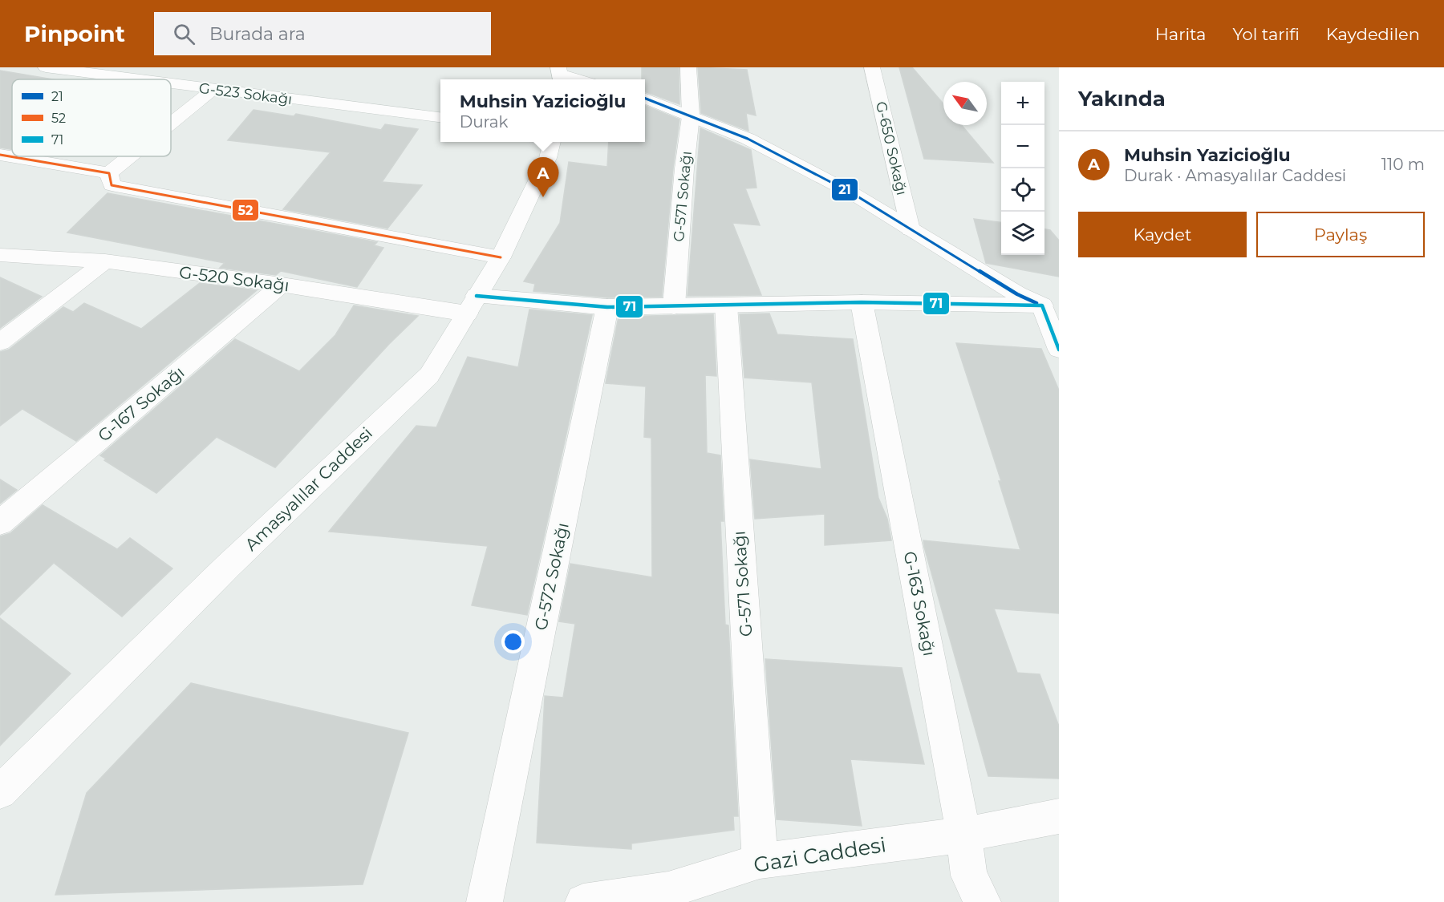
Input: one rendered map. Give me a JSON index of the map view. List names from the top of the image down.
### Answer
{
  "streets": {
    "street": [
      "G-523 Sokağı",
      "G-650 Sokağı",
      "G-571 Sokağı",
      "G-520 Sokağı",
      "G-167 Sokağı",
      "Amasyalılar Caddesi",
      "G-572 Sokağı",
      "G-163 Sokağı",
      "Gazi Caddesi"
    ]
  },
  "crossings": [
    ["G-571 Sokağı", "G-520 Sokağı"],
    ["G-571 Sokağı", "Gazi Caddesi"],
    ["G-520 Sokağı", "G-167 Sokağı"],
    ["G-520 Sokağı", "Amasyalılar Caddesi"],
    ["G-520 Sokağı", "G-572 Sokağı"],
    ["G-520 Sokağı", "G-163 Sokağı"],
    ["G-163 Sokağı", "Gazi Caddesi"]
  ],
  "lines": ["transit line 21", "transit line 52", "transit line 71"],
  "legend": ["21", "52", "71"],
  "north": "top left",
  "page": {
    "header": "Pinpoint",
    "search": "Burada ara",
    "nav": ["Harita", "Yol tarifi", "Kaydedilen"],
    "heading": "Yakında",
    "popup": ["Muhsin Yazicioğlu", "Durak"],
    "map_buttons": ["+", "−"],
    "list": [
      {
        "mark": "A",
        "name": "Muhsin Yazicioğlu",
        "note": "Durak · Amasyalılar Caddesi",
        "value": "110 m"
      }
    ],
    "pins": "A",
    "buttons": ["Kaydet", "Paylaş"]
  }
}
